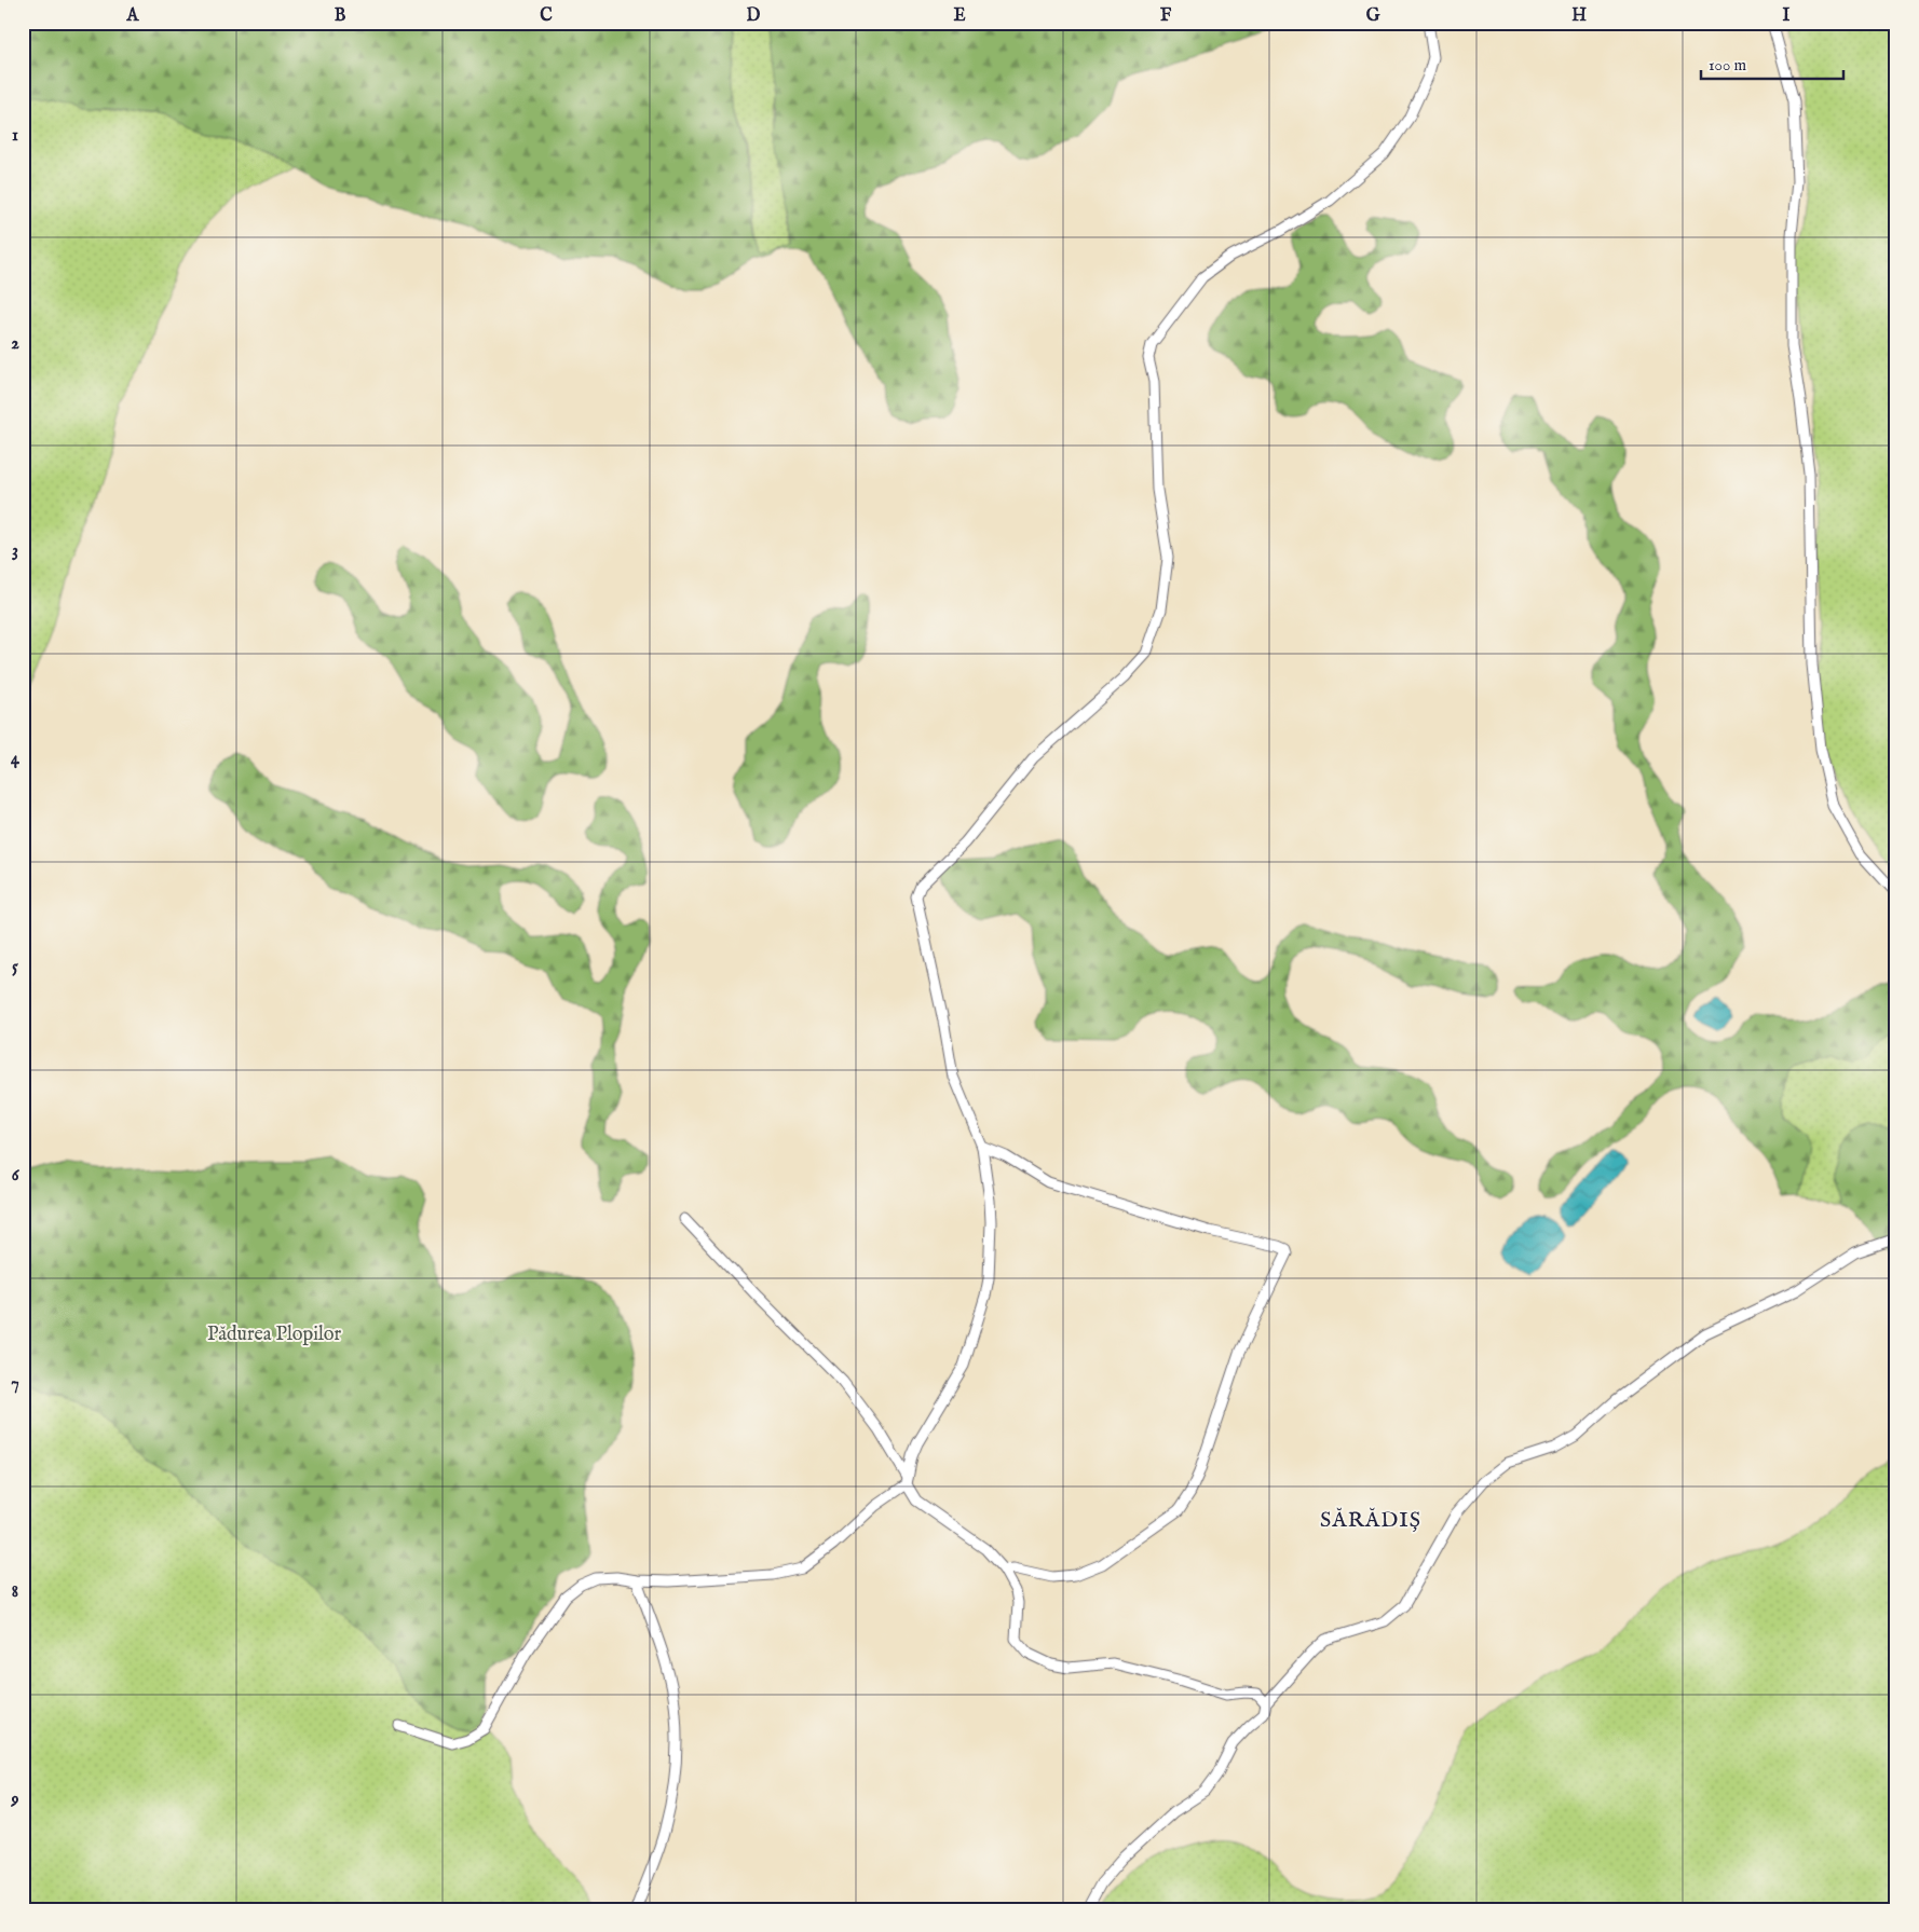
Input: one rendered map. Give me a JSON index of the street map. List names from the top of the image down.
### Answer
{
  "districts": ["SĂRĂDIȘ"],
  "parks": ["Pădurea Plopilor"],
  "scale_bar": "100 m",
  "grid": {
    "columns": [
      "A",
      "B",
      "C",
      "D",
      "E",
      "F",
      "G",
      "H",
      "I"
    ],
    "rows": [
      "1",
      "2",
      "3",
      "4",
      "5",
      "6",
      "7",
      "8",
      "9"
    ]
  }
}
